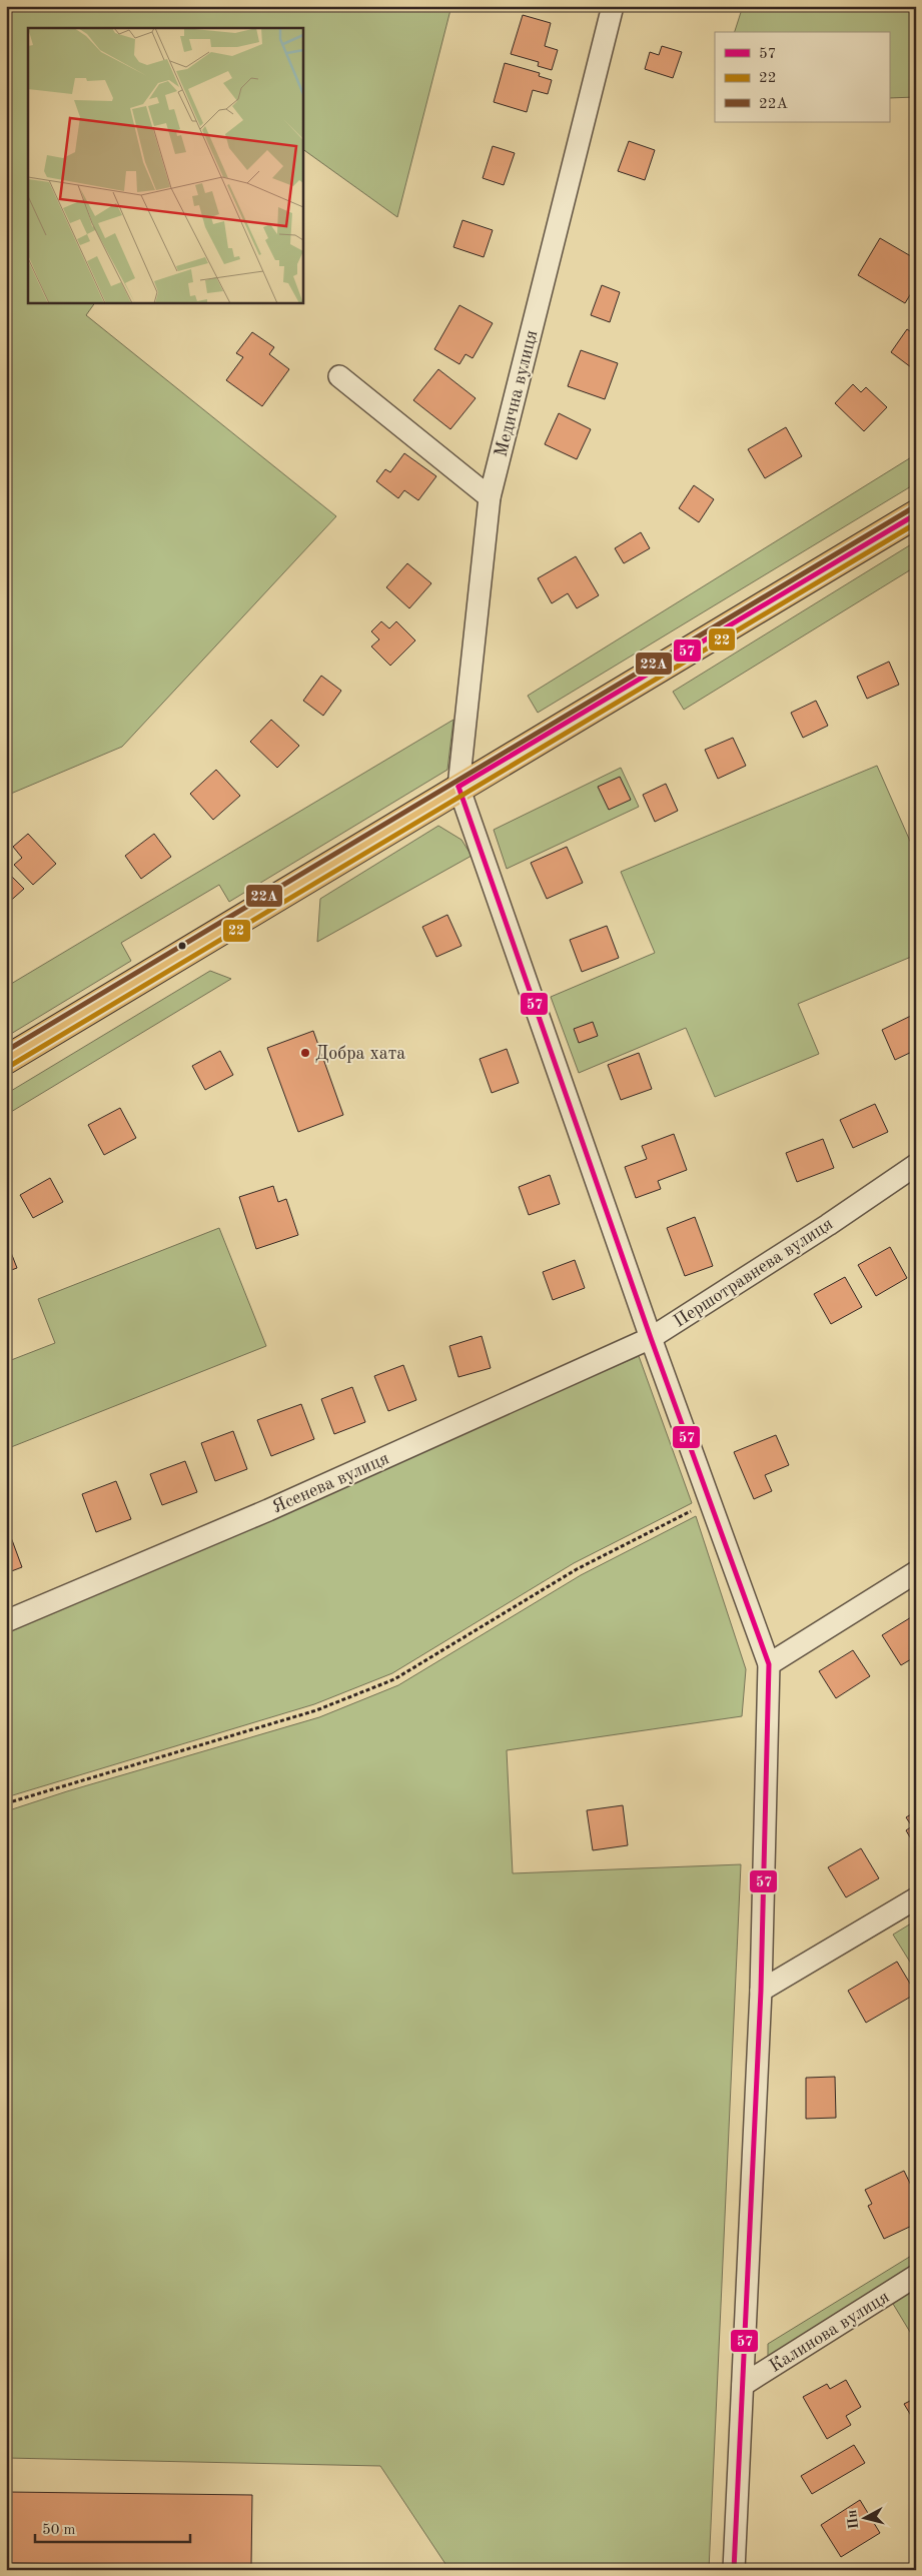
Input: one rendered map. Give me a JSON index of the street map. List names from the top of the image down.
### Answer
{
  "streets": {
    "street": [
      "Медична вулиця",
      "Першотравнева вулиця",
      "Ясенева вулиця",
      "Калинова вулиця"
    ]
  },
  "crossings": [
    ["Медична вулиця", "Першотравнева вулиця"],
    ["Першотравнева вулиця", "Ясенева вулиця"]
  ],
  "places": ["Добра хата"],
  "lines": ["transit line 22А", "transit line 57", "transit line 22"],
  "legend": ["57", "22", "22А"],
  "scale_bar": "50 m",
  "north": "left"
}
